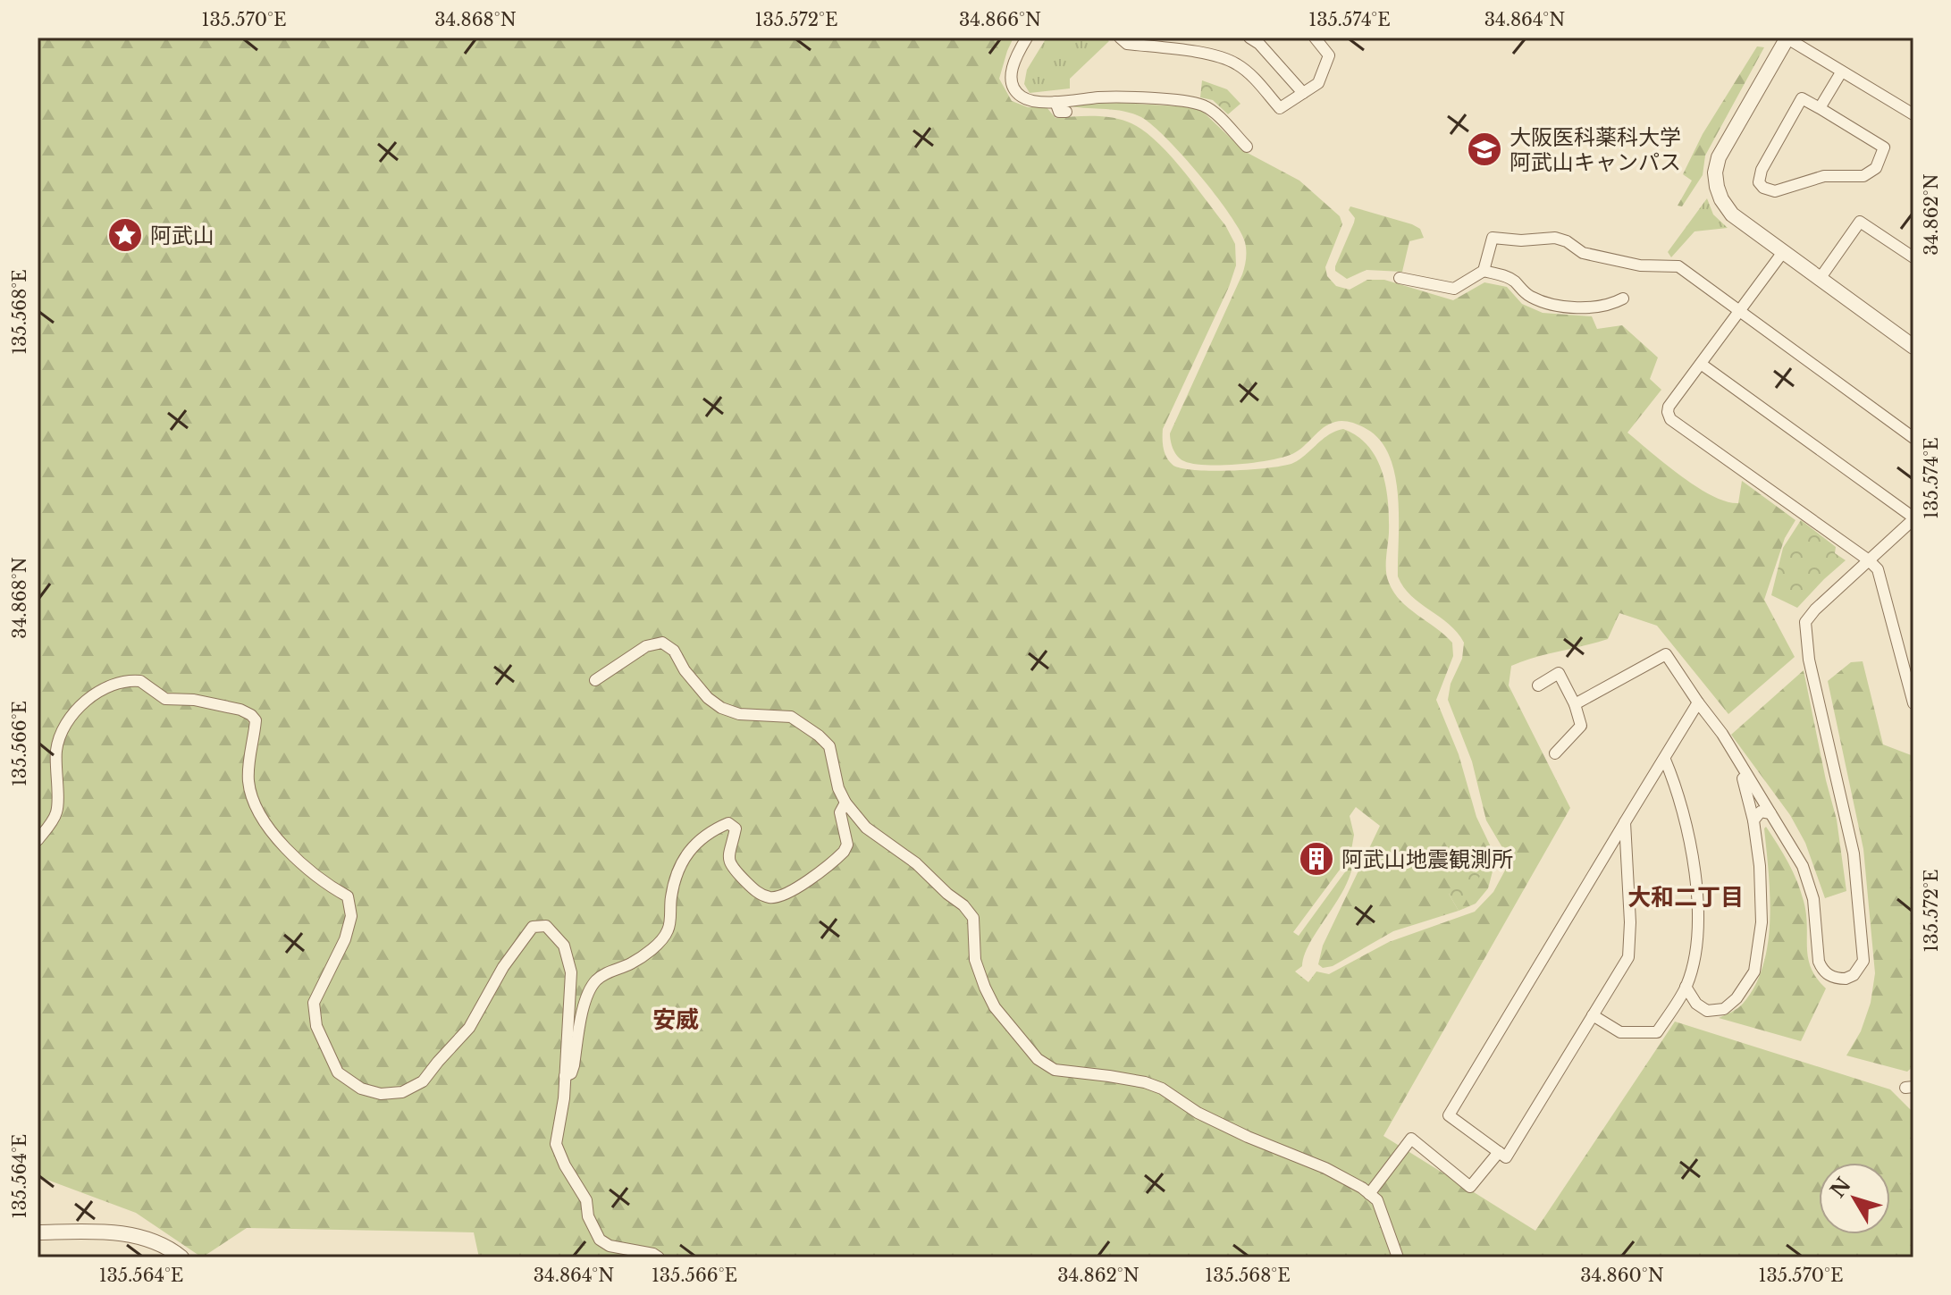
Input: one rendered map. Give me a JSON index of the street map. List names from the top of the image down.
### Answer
{
  "districts": ["大和二丁目", "安威"],
  "places": {
    "school or university": ["大阪医科薬科大学 阿武山キャンパス"],
    "place": ["阿武山"],
    "building": ["阿武山地震観測所"]
  },
  "north": "top left",
  "coordinates": [
    "135.570°E",
    "34.868°N",
    "135.572°E",
    "34.866°N",
    "135.574°E",
    "34.864°N",
    "34.862°N",
    "135.568°E",
    "135.566°E",
    "135.564°E",
    "34.860°N"
  ]
}
